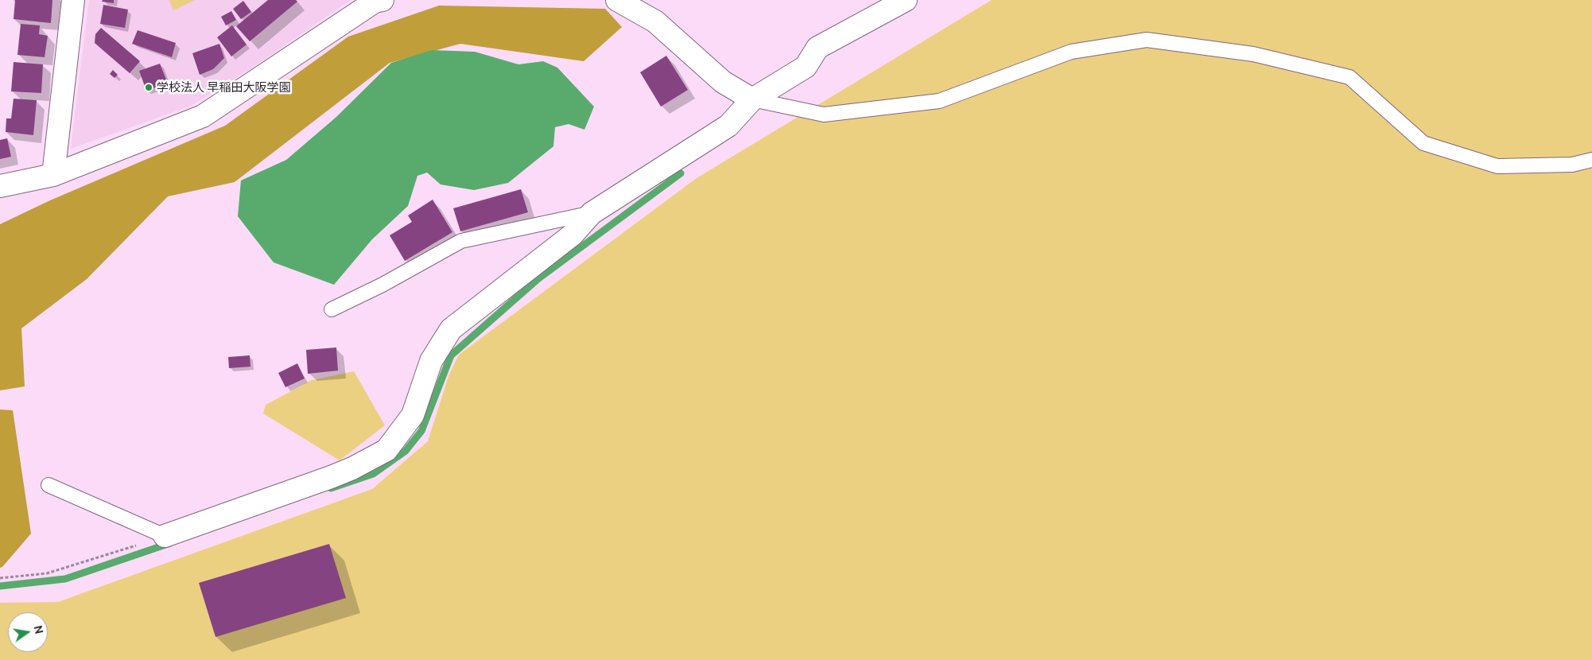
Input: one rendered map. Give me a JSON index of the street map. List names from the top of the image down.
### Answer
{
  "places": ["学校法人 早稲田大阪学園"],
  "north": "right"
}
